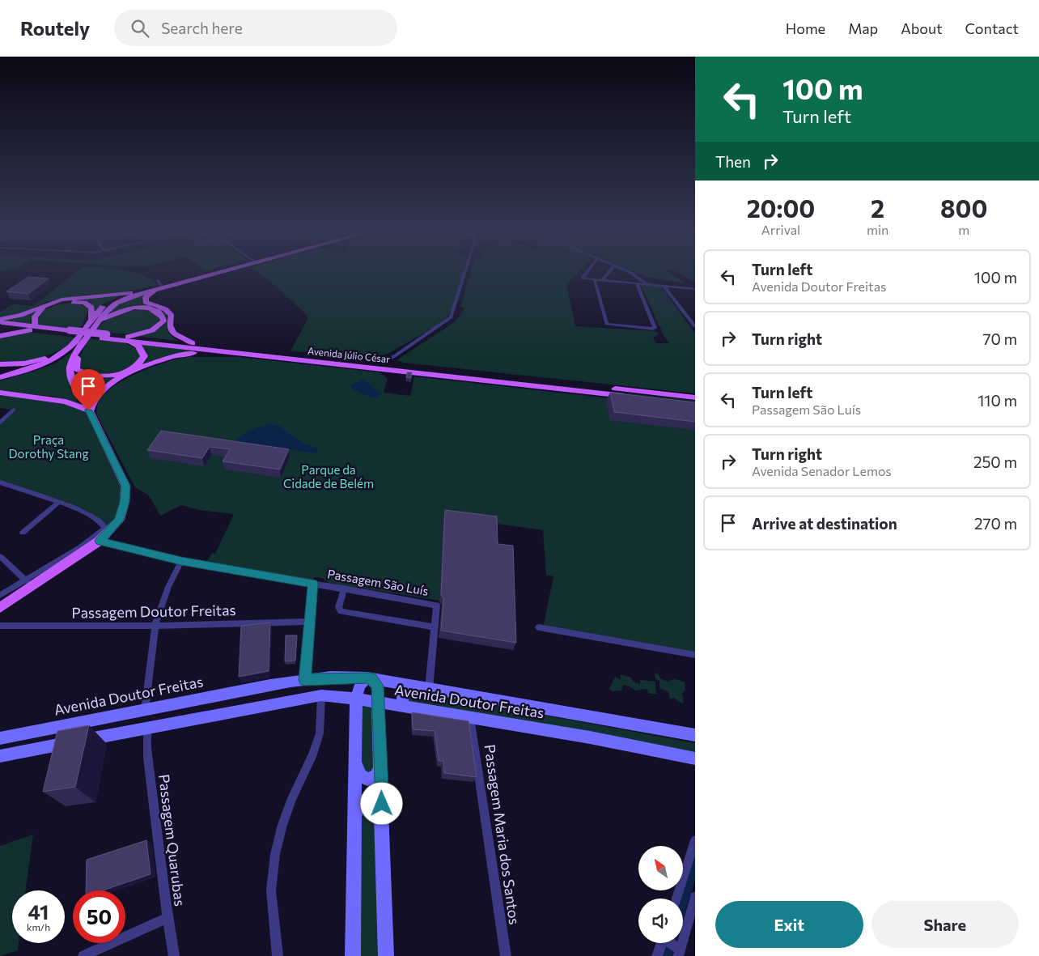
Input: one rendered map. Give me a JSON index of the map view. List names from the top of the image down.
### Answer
{
  "streets": {
    "main road": ["Avenida Júlio César", "Avenida Doutor Freitas"],
    "street": [
      "Passagem São Luís",
      "Passagem Doutor Freitas",
      "Passagem Maria dos Santos",
      "Passagem Quarubas"
    ]
  },
  "crossings": [
    ["Avenida Doutor Freitas", "Passagem Maria dos Santos"],
    ["Avenida Doutor Freitas", "Passagem Quarubas"]
  ],
  "parks": ["Praça Dorothy Stang", "Parque da Cidade de Belém"],
  "north": "top left",
  "page": {
    "header": "Routely",
    "search": "Search here",
    "nav": [
      "Home",
      "Map",
      "About",
      "Contact"
    ],
    "turn": ["100 m", "Turn left"],
    "then": "Then",
    "eta": [
      "20:00",
      "Arrival",
      "2",
      "min",
      "800",
      "m"
    ],
    "list": [
      {
        "name": "Turn left",
        "note": "Avenida Doutor Freitas",
        "value": "100 m"
      },
      {
        "name": "Turn right",
        "value": "70 m"
      },
      {
        "name": "Turn left",
        "note": "Passagem São Luís",
        "value": "110 m"
      },
      {
        "name": "Turn right",
        "note": "Avenida Senador Lemos",
        "value": "250 m"
      },
      {
        "name": "Arrive at destination",
        "value": "270 m"
      }
    ],
    "speed": "41 km/h",
    "limit": "50",
    "buttons": ["Exit", "Share"]
  }
}
